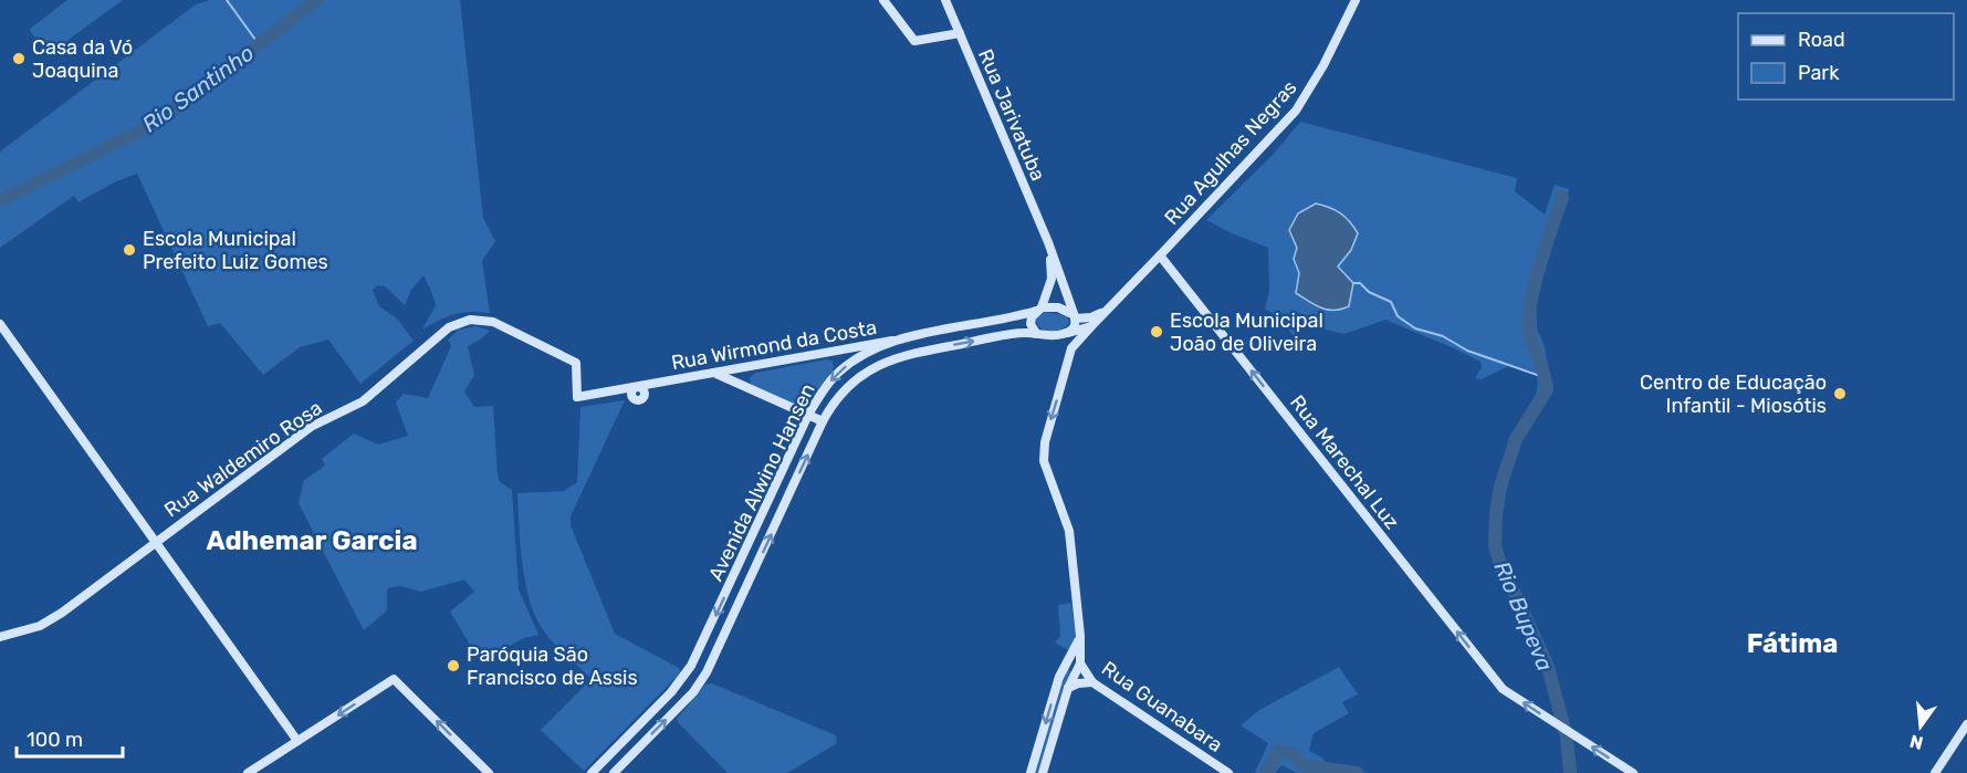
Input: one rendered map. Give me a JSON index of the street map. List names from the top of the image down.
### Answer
{
  "streets": {
    "street": [
      "Rua Jarivatuba",
      "Rua Agulhas Negras",
      "Rua Wirmond da Costa",
      "Rua Waldemiro Rosa",
      "Rua Marechal Luz",
      "Avenida Alwino Hansen",
      "Rua Guanabara"
    ]
  },
  "crossings": [
    ["Rua Jarivatuba", "Rua Agulhas Negras"],
    ["Rua Jarivatuba", "Avenida Alwino Hansen"],
    ["Rua Jarivatuba", "Rua Guanabara"],
    ["Rua Agulhas Negras", "Rua Marechal Luz"],
    ["Rua Wirmond da Costa", "Rua Waldemiro Rosa"],
    ["Rua Wirmond da Costa", "Avenida Alwino Hansen"]
  ],
  "one_way": ["Rua Marechal Luz"],
  "districts": ["Adhemar Garcia", "Fátima"],
  "water": ["Rio Santinho", "Rio Bupeva"],
  "places": [
    "Casa da Vó Joaquina",
    "Escola Municipal Prefeito Luiz Gomes",
    "Escola Municipal João de Oliveira",
    "Centro de Educação Infantil - Miosótis",
    "Paróquia São Francisco de Assis"
  ],
  "legend": ["Road", "Park"],
  "scale_bar": "100 m",
  "north": "bottom"
}
